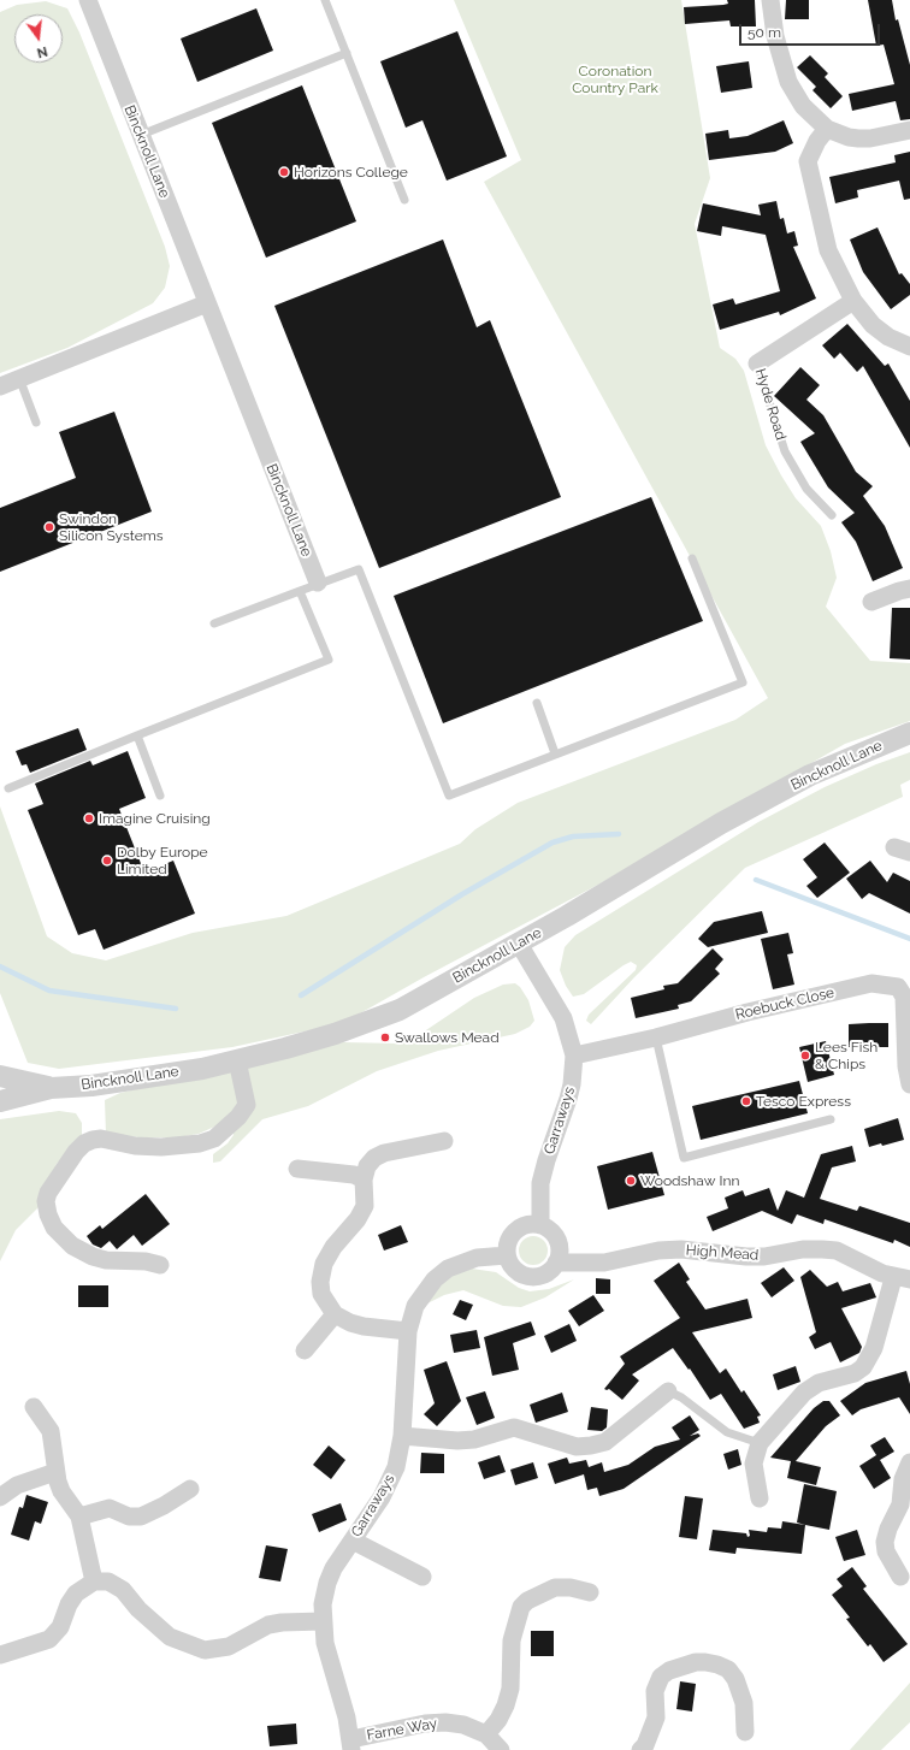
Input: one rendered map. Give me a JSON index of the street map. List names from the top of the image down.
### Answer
{
  "streets": {
    "street": [
      "Bincknoll Lane",
      "Hyde Road",
      "Roebuck Close",
      "Garraways",
      "High Mead",
      "Farne Way"
    ]
  },
  "crossings": [
    ["Bincknoll Lane", "Garraways"],
    ["Roebuck Close", "Garraways"],
    ["Garraways", "High Mead"],
    ["Garraways", "Farne Way"]
  ],
  "parks": ["Coronation Country Park"],
  "places": [
    "Horizons College",
    "Swindon Silicon Systems",
    "Imagine Cruising",
    "Dolby Europe Limited",
    "Swallows Mead",
    "Lees Fish & Chips",
    "Tesco Express",
    "Woodshaw Inn"
  ],
  "scale_bar": "50 m",
  "north": "bottom"
}
